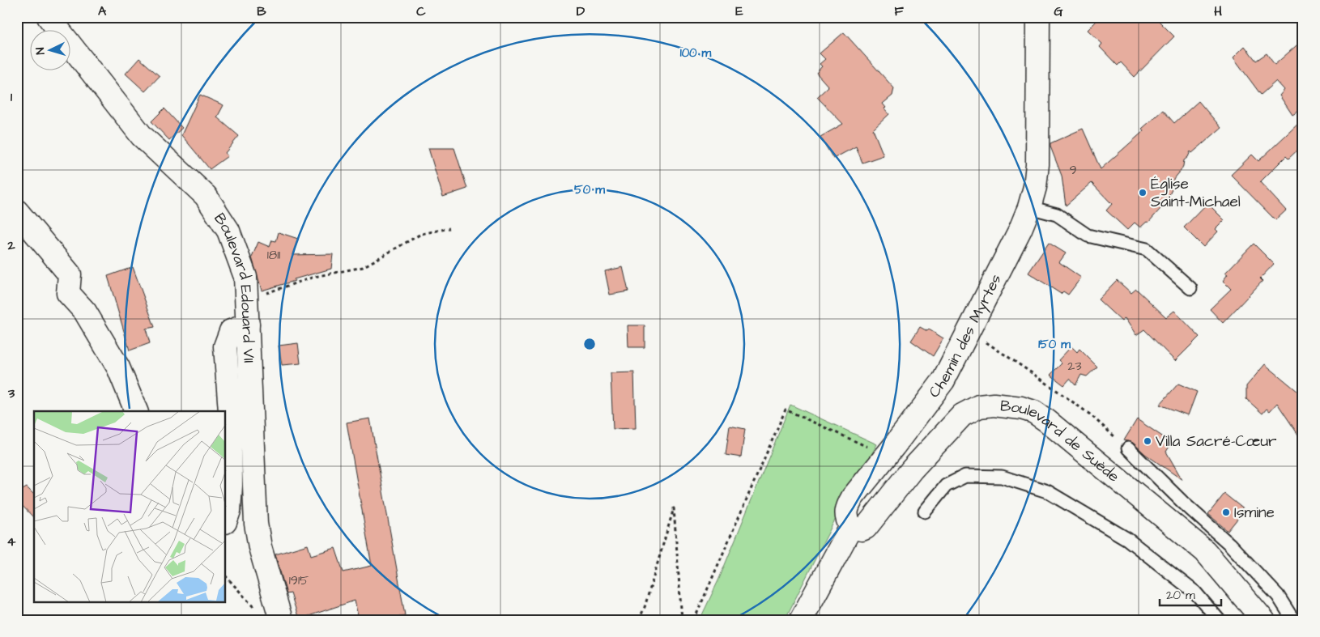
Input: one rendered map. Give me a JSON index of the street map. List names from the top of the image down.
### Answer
{
  "streets": {
    "street": ["Boulevard Edouard VII", "Chemin des Myrtes", "Boulevard de Suède"]
  },
  "crossings": [
    ["Chemin des Myrtes", "Boulevard de Suède"]
  ],
  "places": ["Église Saint-Michael", "Villa Sacré-Cœur", "Ismine"],
  "house_numbers": [
    "9",
    "1811",
    "23",
    "1915"
  ],
  "scale_bar": "20 m",
  "north": "left",
  "grid": {
    "columns": [
      "A",
      "B",
      "C",
      "D",
      "E",
      "F",
      "G",
      "H"
    ],
    "rows": [
      "1",
      "2",
      "3",
      "4"
    ]
  },
  "rings": ["100 m", "50 m", "150 m"]
}
